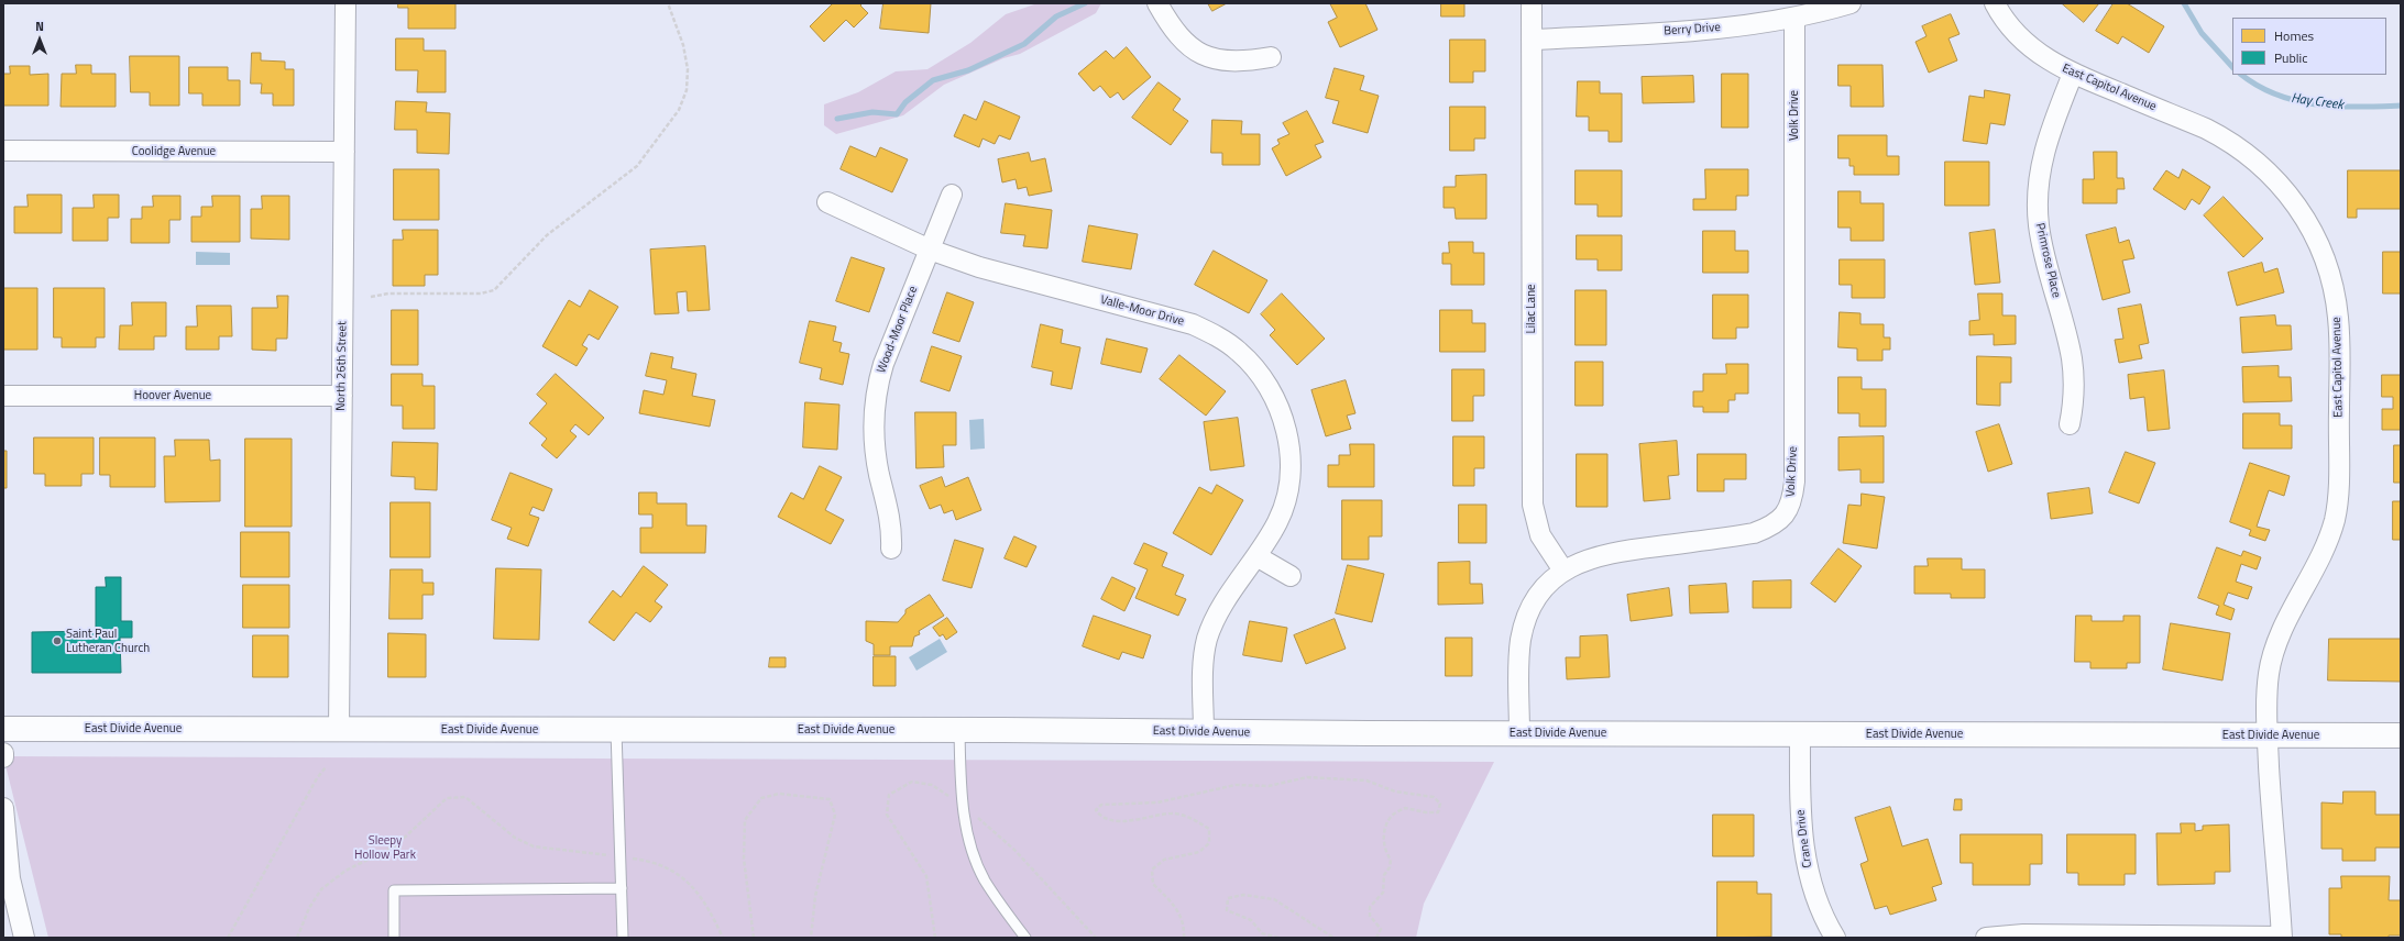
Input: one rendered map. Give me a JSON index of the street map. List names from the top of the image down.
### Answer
{
  "streets": {
    "street": [
      "Berry Drive",
      "East Capitol Avenue",
      "Volk Drive",
      "Coolidge Avenue",
      "Primrose Place",
      "Lilac Lane",
      "Valle-Moor Drive",
      "Wood-Moor Place",
      "North 26th Street",
      "Hoover Avenue",
      "East Divide Avenue",
      "Crane Drive"
    ]
  },
  "crossings": [
    ["Berry Drive", "Volk Drive"],
    ["Berry Drive", "Lilac Lane"],
    ["East Capitol Avenue", "Primrose Place"],
    ["East Capitol Avenue", "East Divide Avenue"],
    ["Volk Drive", "Lilac Lane"],
    ["Volk Drive", "East Divide Avenue"],
    ["Coolidge Avenue", "North 26th Street"],
    ["Valle-Moor Drive", "Wood-Moor Place"],
    ["Valle-Moor Drive", "East Divide Avenue"],
    ["North 26th Street", "Hoover Avenue"],
    ["North 26th Street", "East Divide Avenue"],
    ["East Divide Avenue", "Crane Drive"]
  ],
  "water": ["Hay Creek"],
  "parks": ["Sleepy Hollow Park"],
  "places": ["Saint Paul Lutheran Church"],
  "legend": ["Homes", "Public"],
  "north": "top"
}
